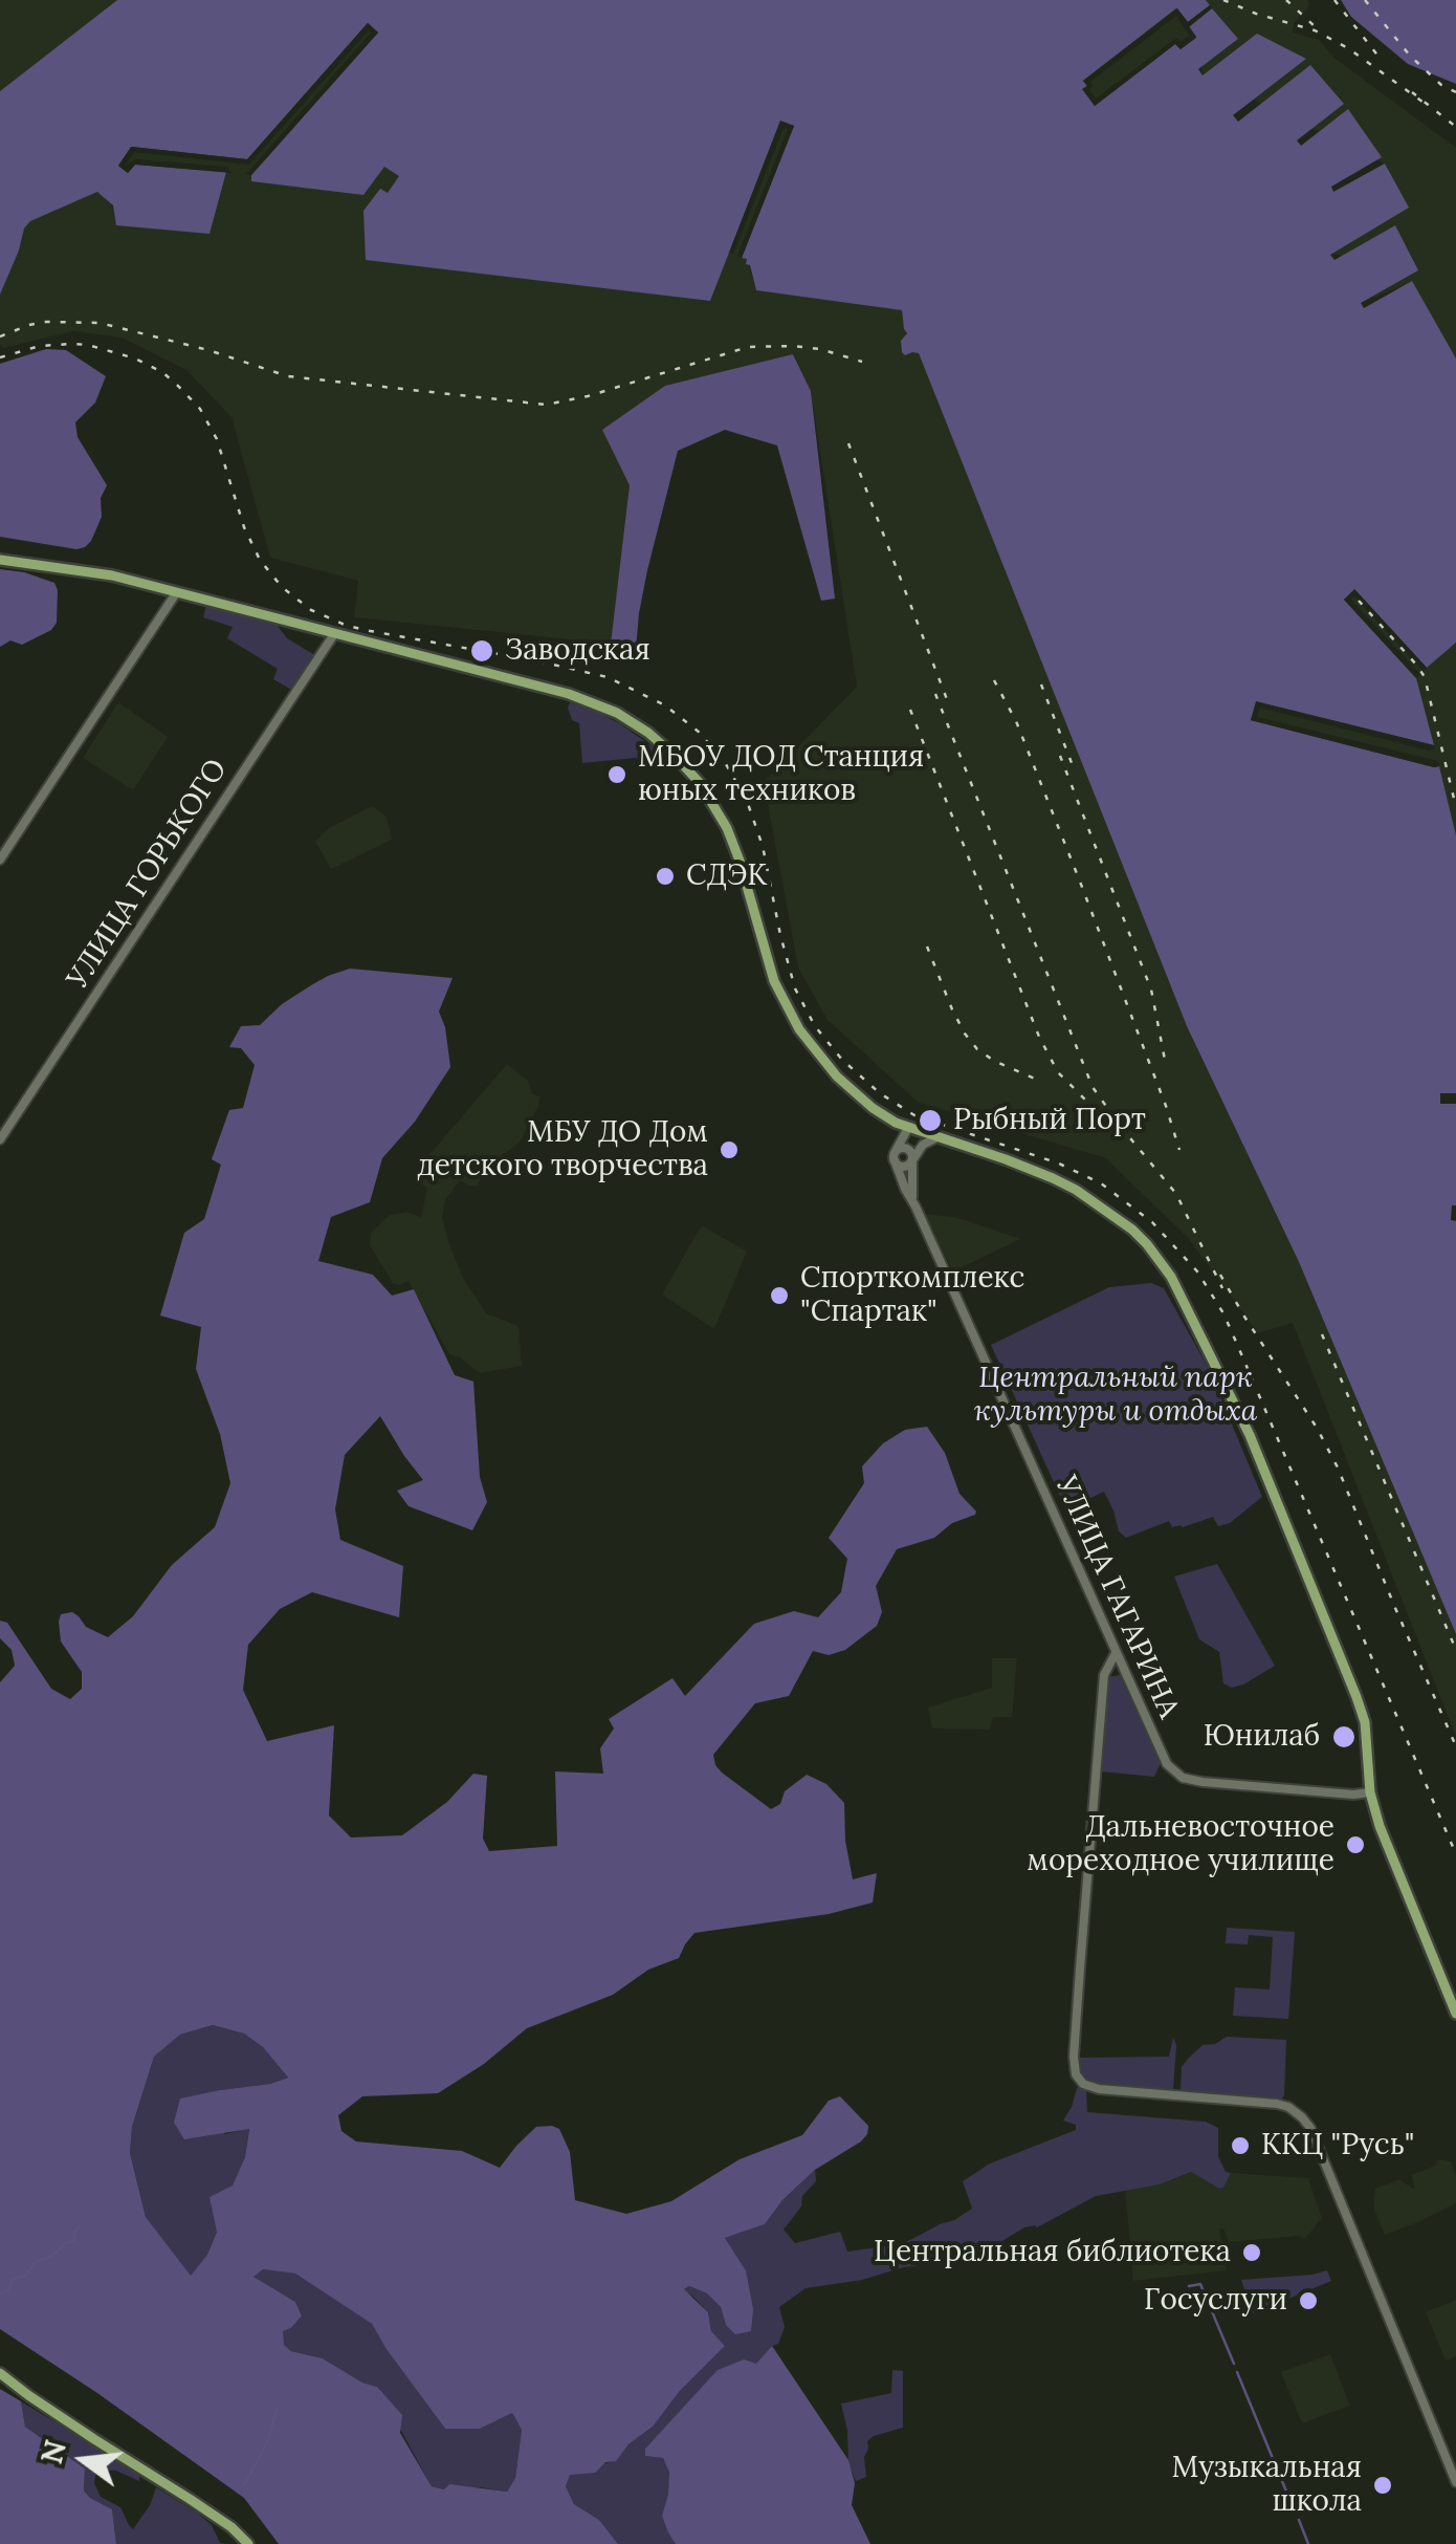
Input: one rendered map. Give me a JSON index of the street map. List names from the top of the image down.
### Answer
{
  "streets": {
    "main road": ["УЛИЦА ГОРЬКОГО", "УЛИЦА ГАГАРИНА"]
  },
  "parks": ["Центральный парк культуры и отдыха"],
  "places": [
    "Заводская",
    "МБОУ ДОД Станция юных техников",
    "СДЭК",
    "Рыбный Порт",
    "МБУ ДО Дом детского творчества",
    "Спорткомплекс \"Спартак\"",
    "Юнилаб",
    "Дальневосточное мореходное училище",
    "ККЦ \"Русь\"",
    "Центральная библиотека",
    "Госуслуги",
    "Музыкальная школа"
  ],
  "north": "left"
}
